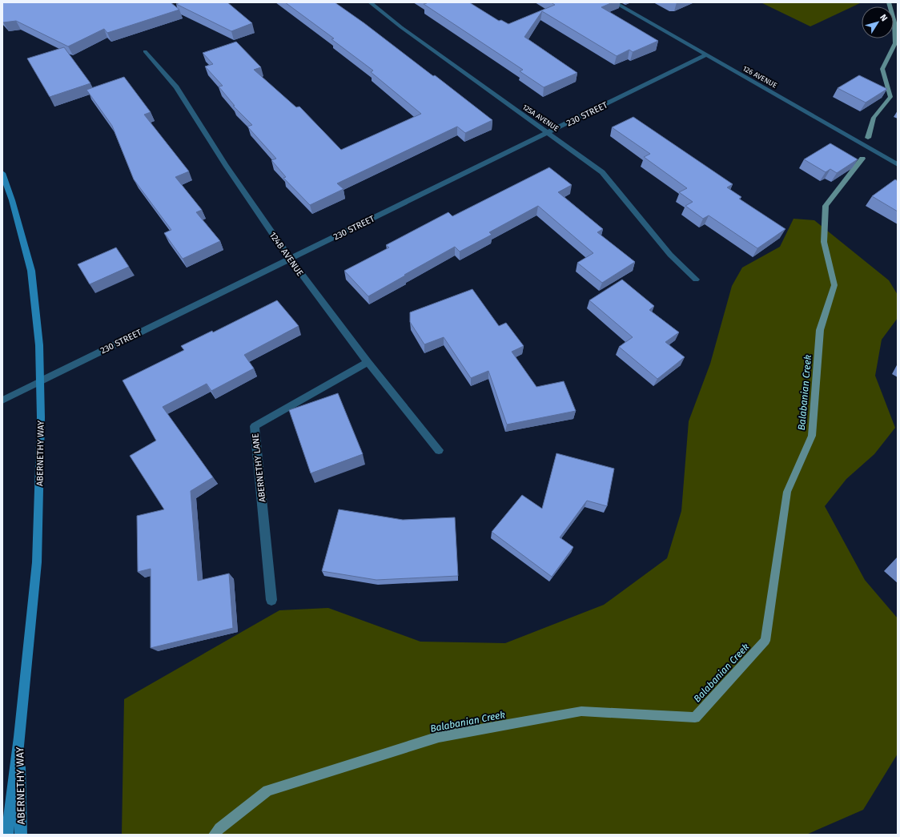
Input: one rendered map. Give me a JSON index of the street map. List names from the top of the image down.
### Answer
{
  "streets": {
    "main road": ["ABERNETHY WAY"],
    "street": [
      "126 AVENUE",
      "230 STREET",
      "125A AVENUE",
      "124B AVENUE",
      "ABERNETHY LANE"
    ]
  },
  "crossings": [
    ["126 AVENUE", "230 STREET"],
    ["230 STREET", "125A AVENUE"],
    ["230 STREET", "124B AVENUE"],
    ["230 STREET", "ABERNETHY WAY"],
    ["124B AVENUE", "ABERNETHY LANE"]
  ],
  "water": ["Balabanian Creek"],
  "north": "top right"
}
